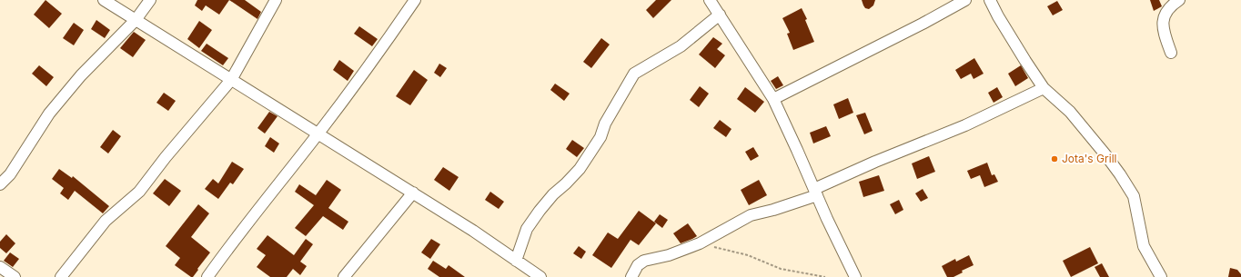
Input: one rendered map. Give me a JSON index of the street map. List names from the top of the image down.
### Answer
{
  "places": ["Jota's Grill"]
}
